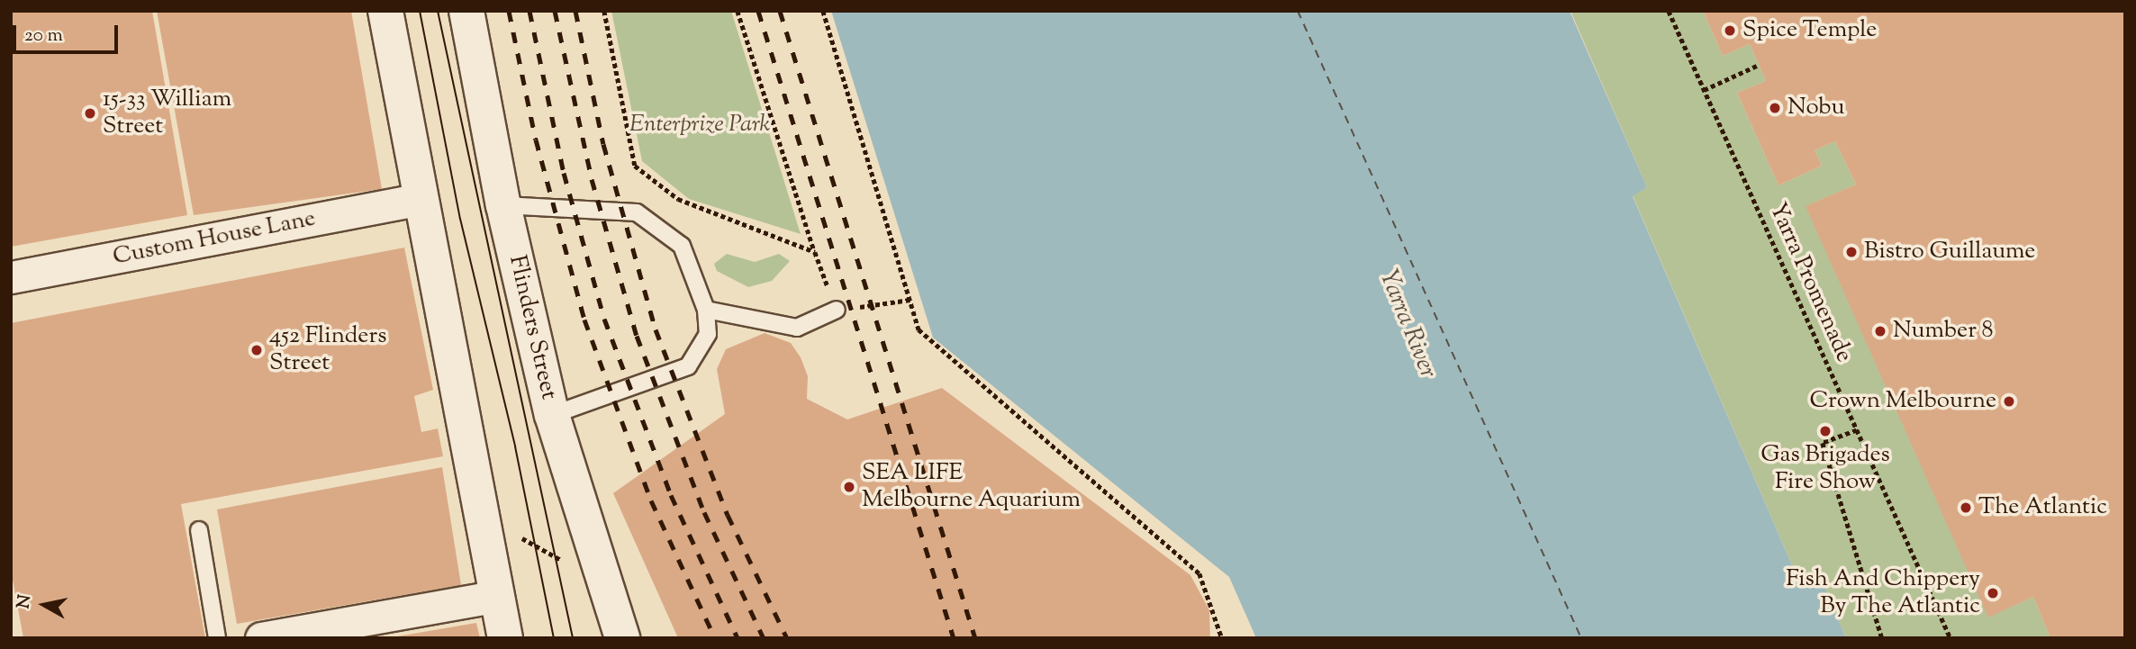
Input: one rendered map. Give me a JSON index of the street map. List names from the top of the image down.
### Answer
{
  "streets": {
    "main road": ["Flinders Street"],
    "street": ["Custom House Lane"],
    "path": ["Yarra Promenade"]
  },
  "water": ["Yarra River"],
  "parks": ["Enterprize Park"],
  "places": [
    "Spice Temple",
    "Nobu",
    "15-33 William Street",
    "Bistro Guillaume",
    "Number 8",
    "452 Flinders Street",
    "Crown Melbourne",
    "Gas Brigades Fire Show",
    "SEA LIFE Melbourne Aquarium",
    "The Atlantic",
    "Fish And Chippery By The Atlantic"
  ],
  "scale_bar": "20 m",
  "north": "left"
}
